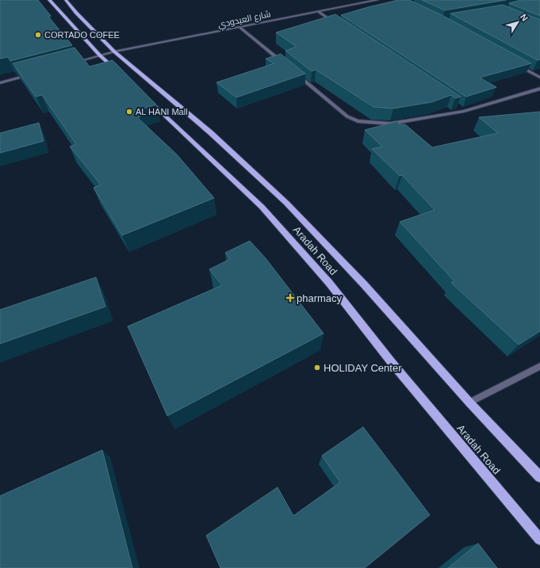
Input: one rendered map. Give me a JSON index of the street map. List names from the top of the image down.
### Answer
{
  "streets": {
    "main road": ["Aradah Road"],
    "street": ["شارع العيدودي"]
  },
  "crossings": [
    ["شارع العيدودي", "Aradah Road"]
  ],
  "places": {
    "other": ["CORTADO COFEE", "AL HANI Mall", "HOLIDAY Center"],
    "health": ["pharmacy"]
  },
  "north": "top right"
}
